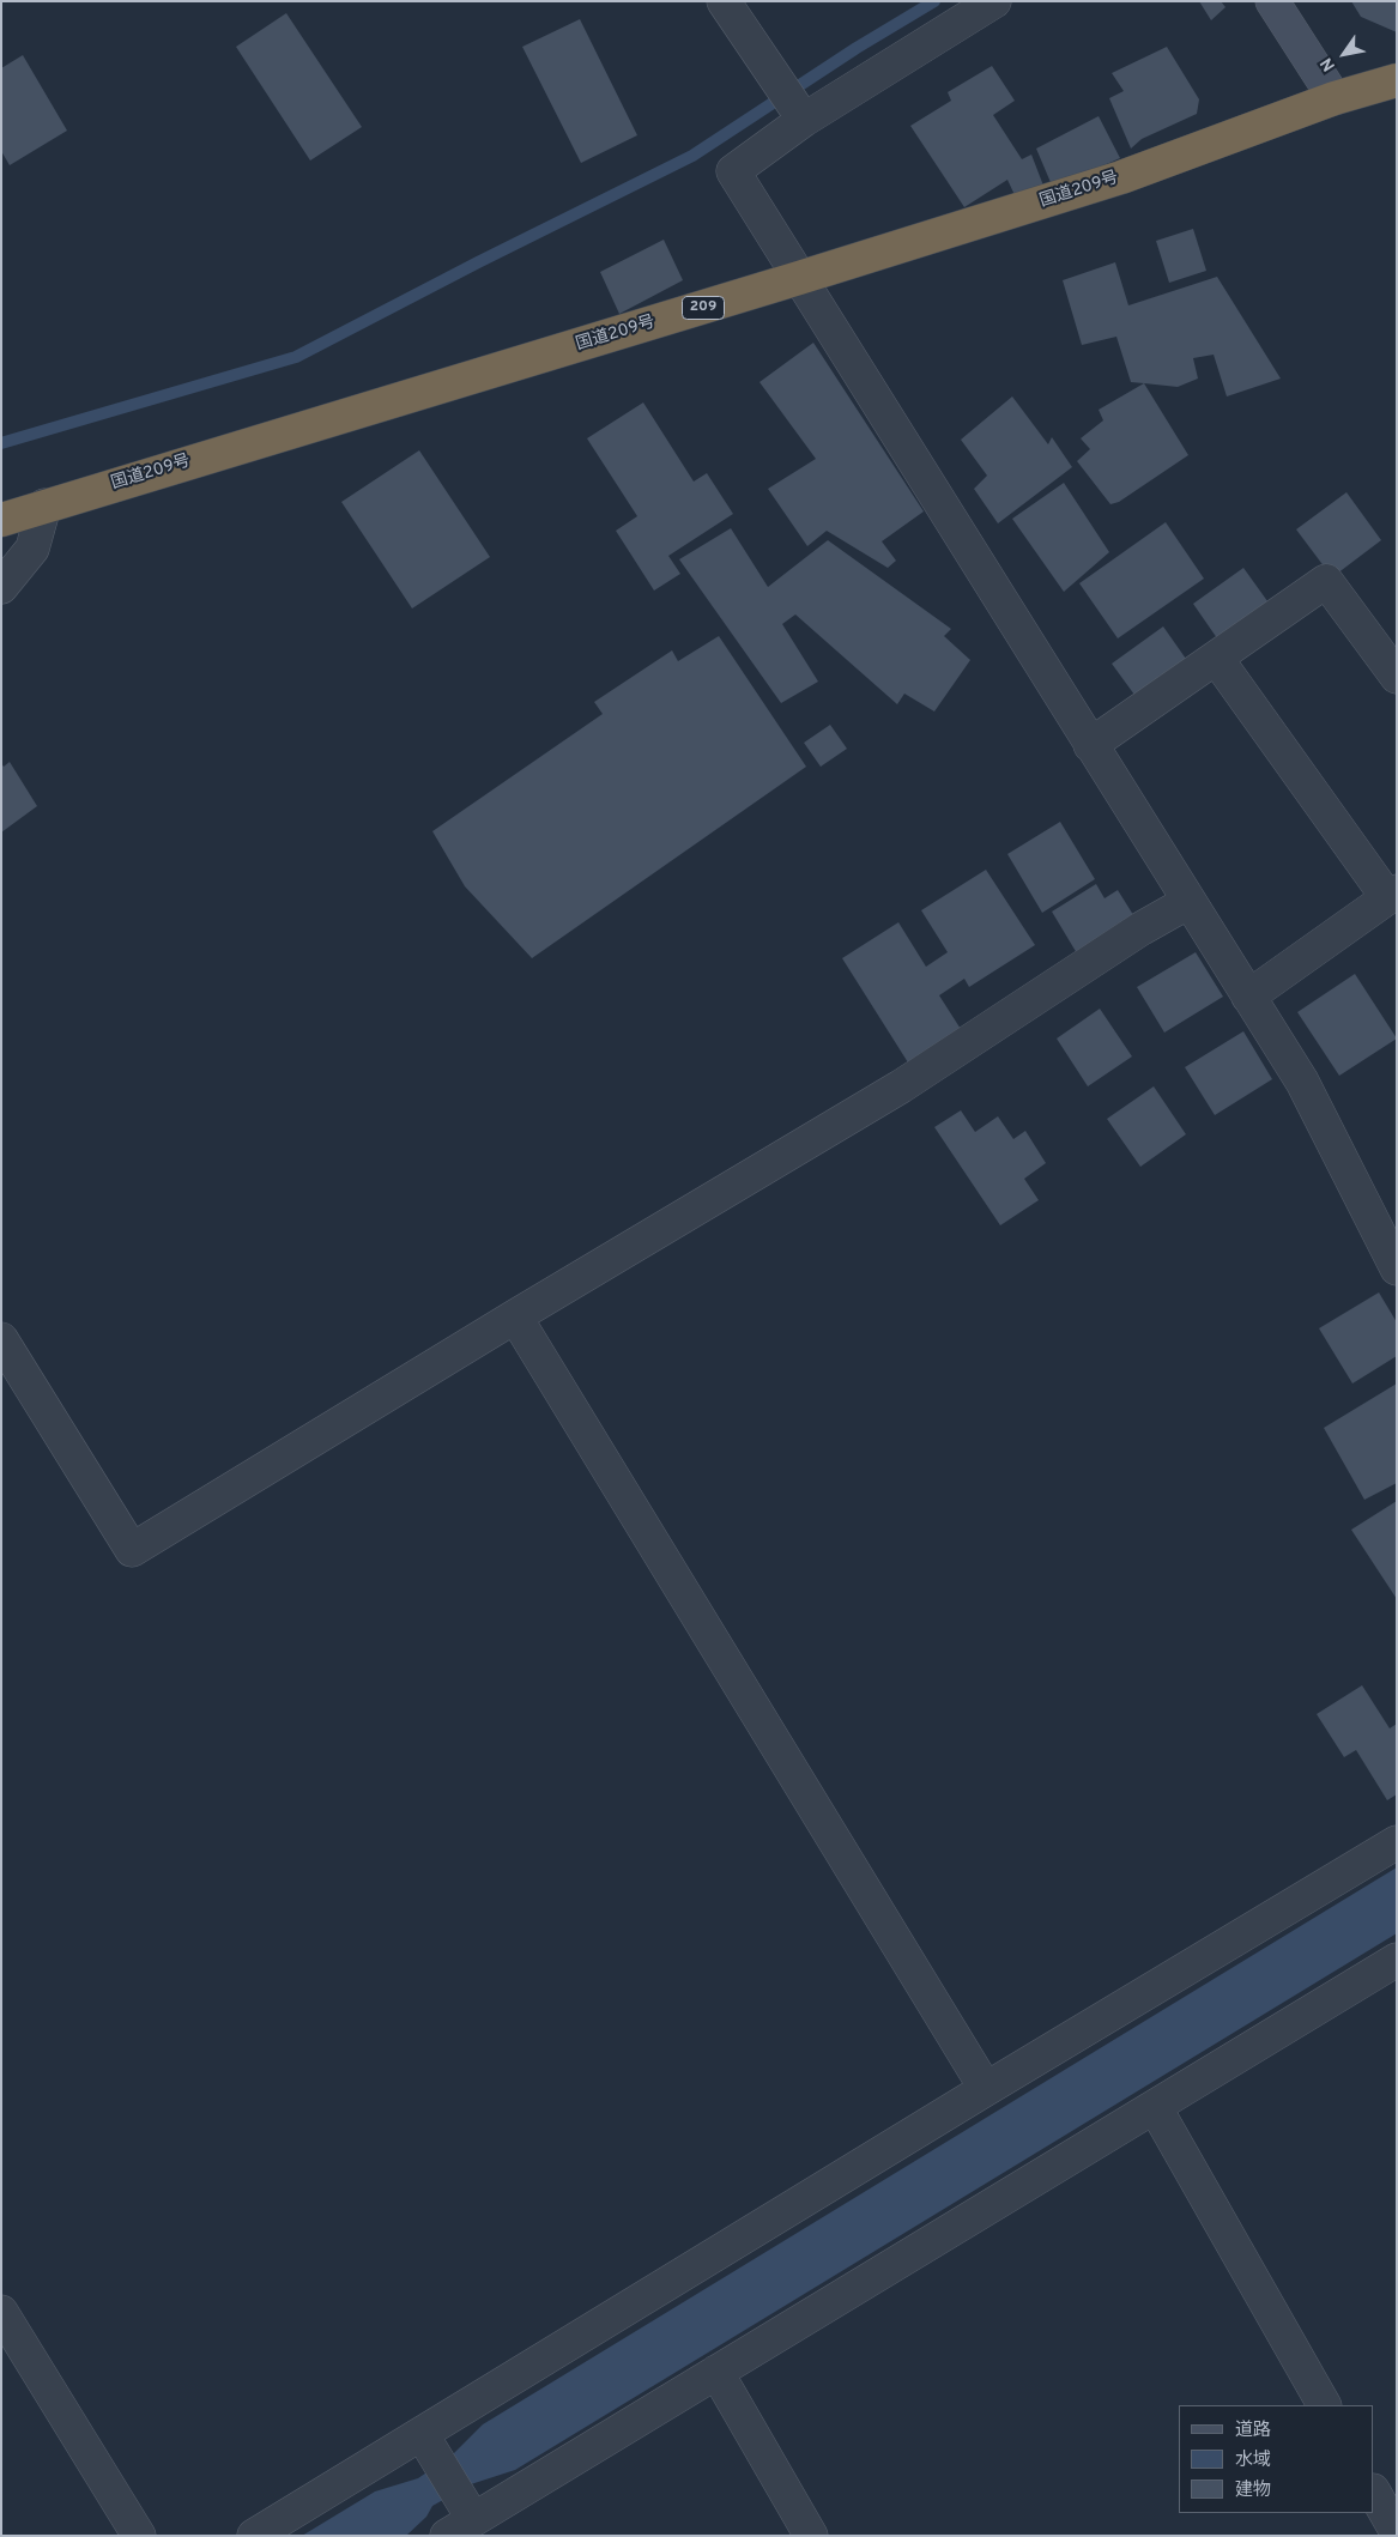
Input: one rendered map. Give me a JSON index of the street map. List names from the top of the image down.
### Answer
{
  "streets": {
    "highway": ["国道209号", "209"]
  },
  "legend": ["道路", "水域", "建物"],
  "north": "bottom left"
}
